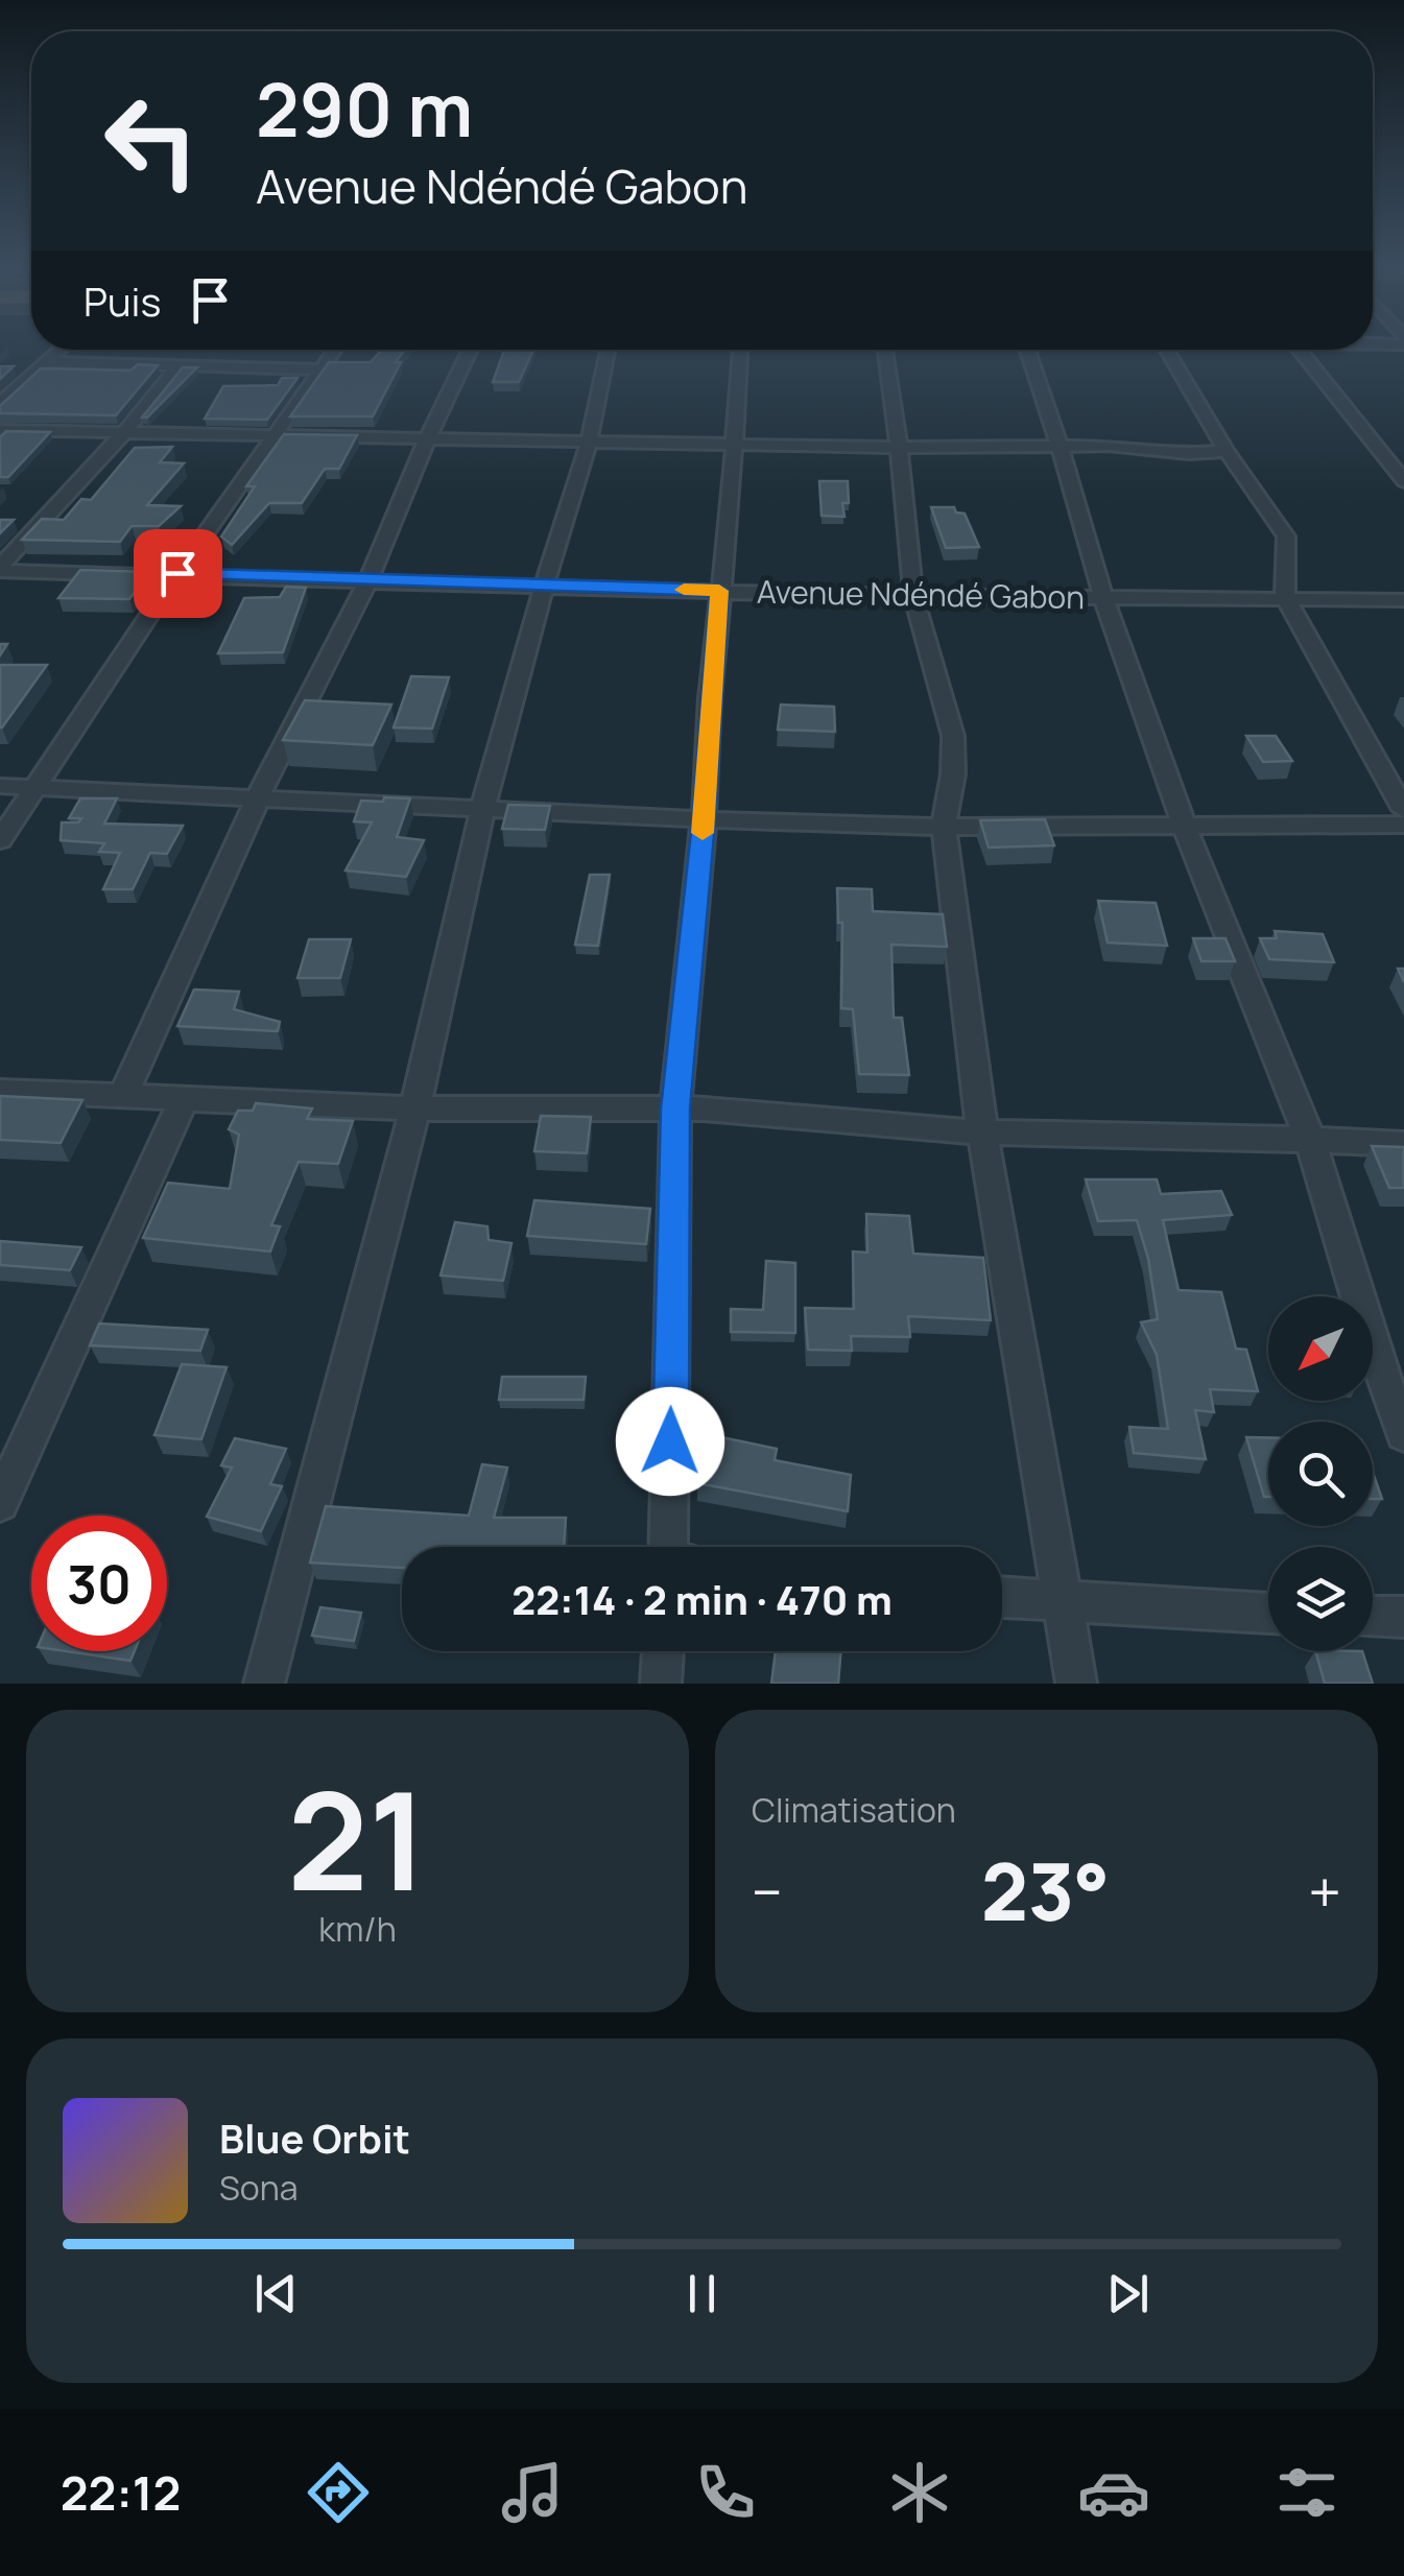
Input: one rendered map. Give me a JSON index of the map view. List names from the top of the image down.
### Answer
{
  "streets": {
    "street": ["Avenue Ndéndé Gabon"]
  },
  "north": "bottom left",
  "page": {
    "turn": ["290 m", "Avenue Ndéndé Gabon"],
    "then": "Puis",
    "limit": "30",
    "trip": "22:14 · 2 min · 470 m",
    "tile": [
      ["21", "km/h"],
      "Climatisation"
    ],
    "heat": ["−", "23°", "+"],
    "song": ["Blue Orbit", "Sona"],
    "tabs": "22:12"
  }
}
